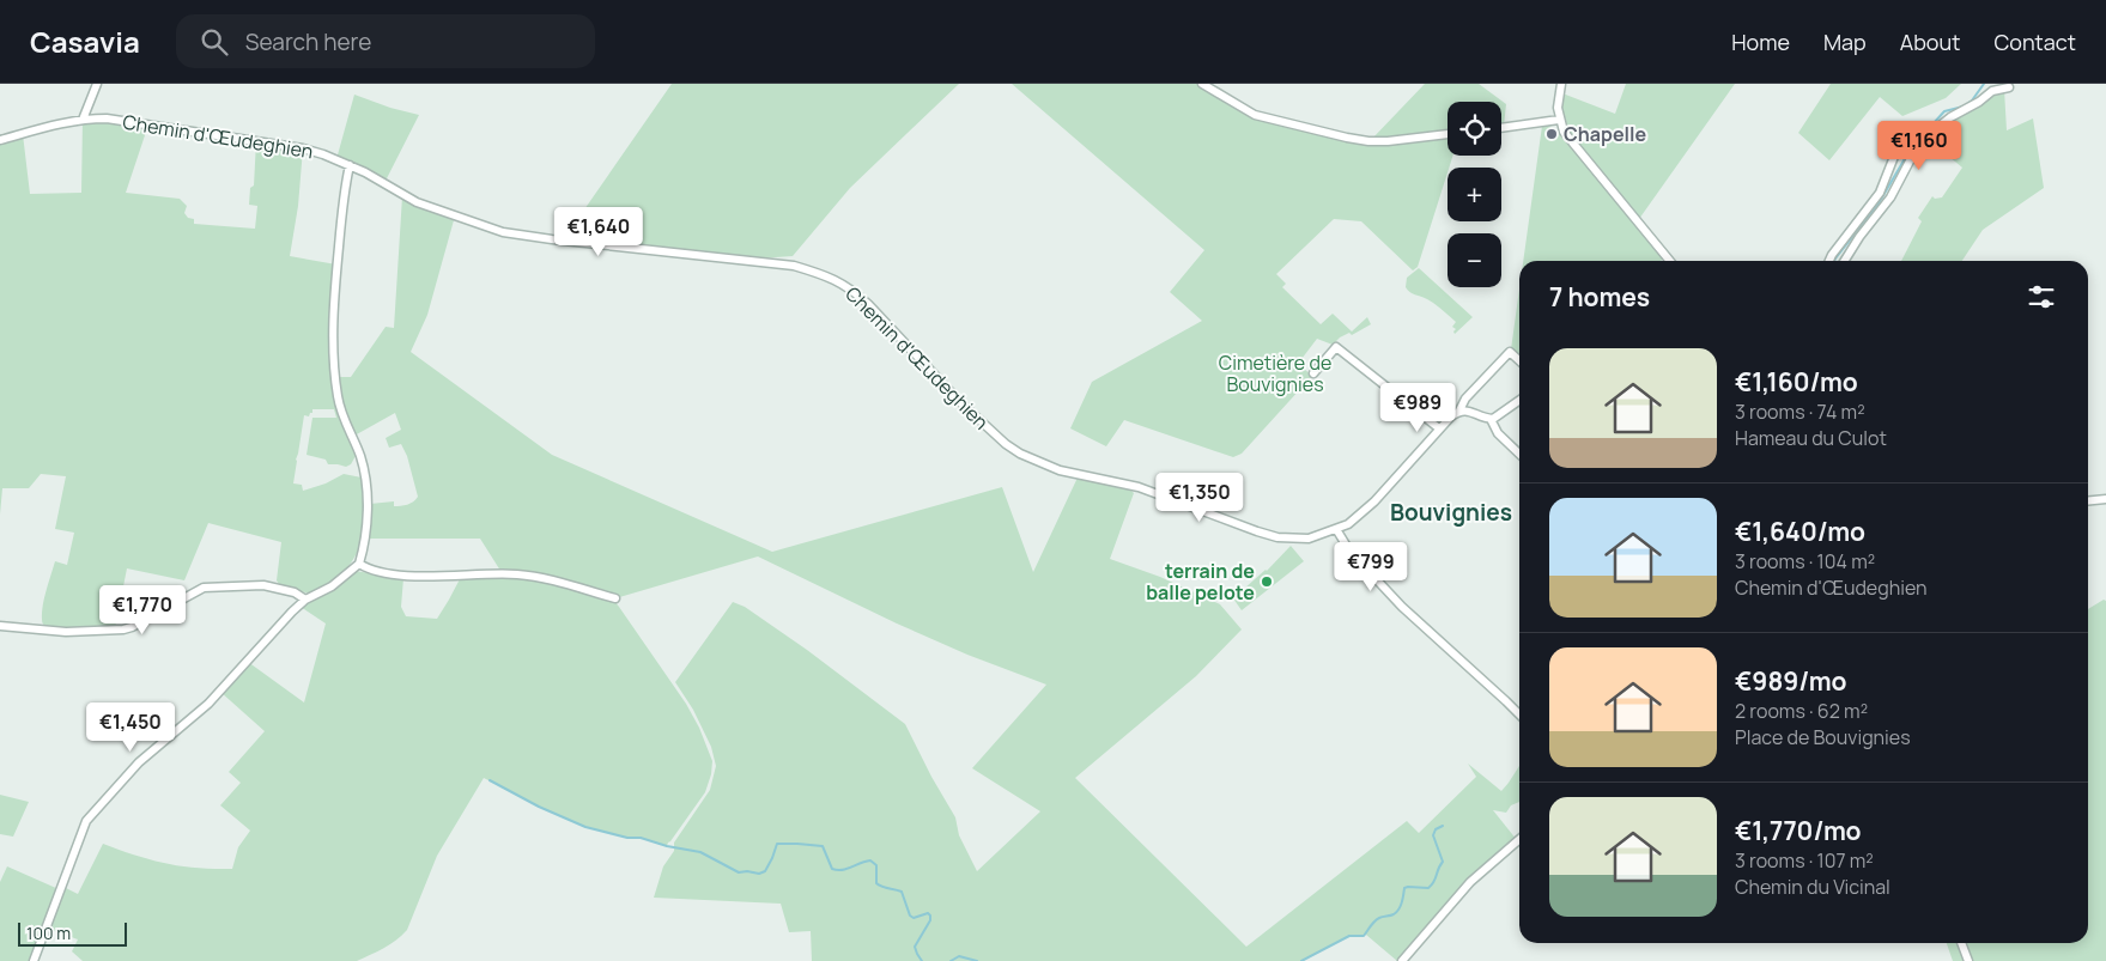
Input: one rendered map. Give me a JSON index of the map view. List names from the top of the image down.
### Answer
{
  "streets": {
    "street": ["Chemin d'Œudeghien"]
  },
  "districts": ["Bouvignies"],
  "parks": ["Cimetière de Bouvignies"],
  "places": ["Chapelle", "terrain de balle pelote"],
  "scale_bar": "100 m",
  "page": {
    "header": "Casavia",
    "search": "Search here",
    "nav": [
      "Home",
      "Map",
      "About",
      "Contact"
    ],
    "map_buttons": ["+", "−"],
    "price": [
      "€1,160",
      "€1,640",
      "€989",
      "€1,350",
      "€799",
      "€1,770",
      "€1,450"
    ],
    "heading": "7 homes",
    "list": [
      {
        "name": "€1,160/mo",
        "note": "3 rooms · 74 m² · Hameau du Culot"
      },
      {
        "name": "€1,640/mo",
        "note": "3 rooms · 104 m² · Chemin d'Œudeghien"
      },
      {
        "name": "€989/mo",
        "note": "2 rooms · 62 m² · Place de Bouvignies"
      },
      {
        "name": "€1,770/mo",
        "note": "3 rooms · 107 m² · Chemin du Vicinal"
      }
    ],
    "scale": "100 m"
  }
}
